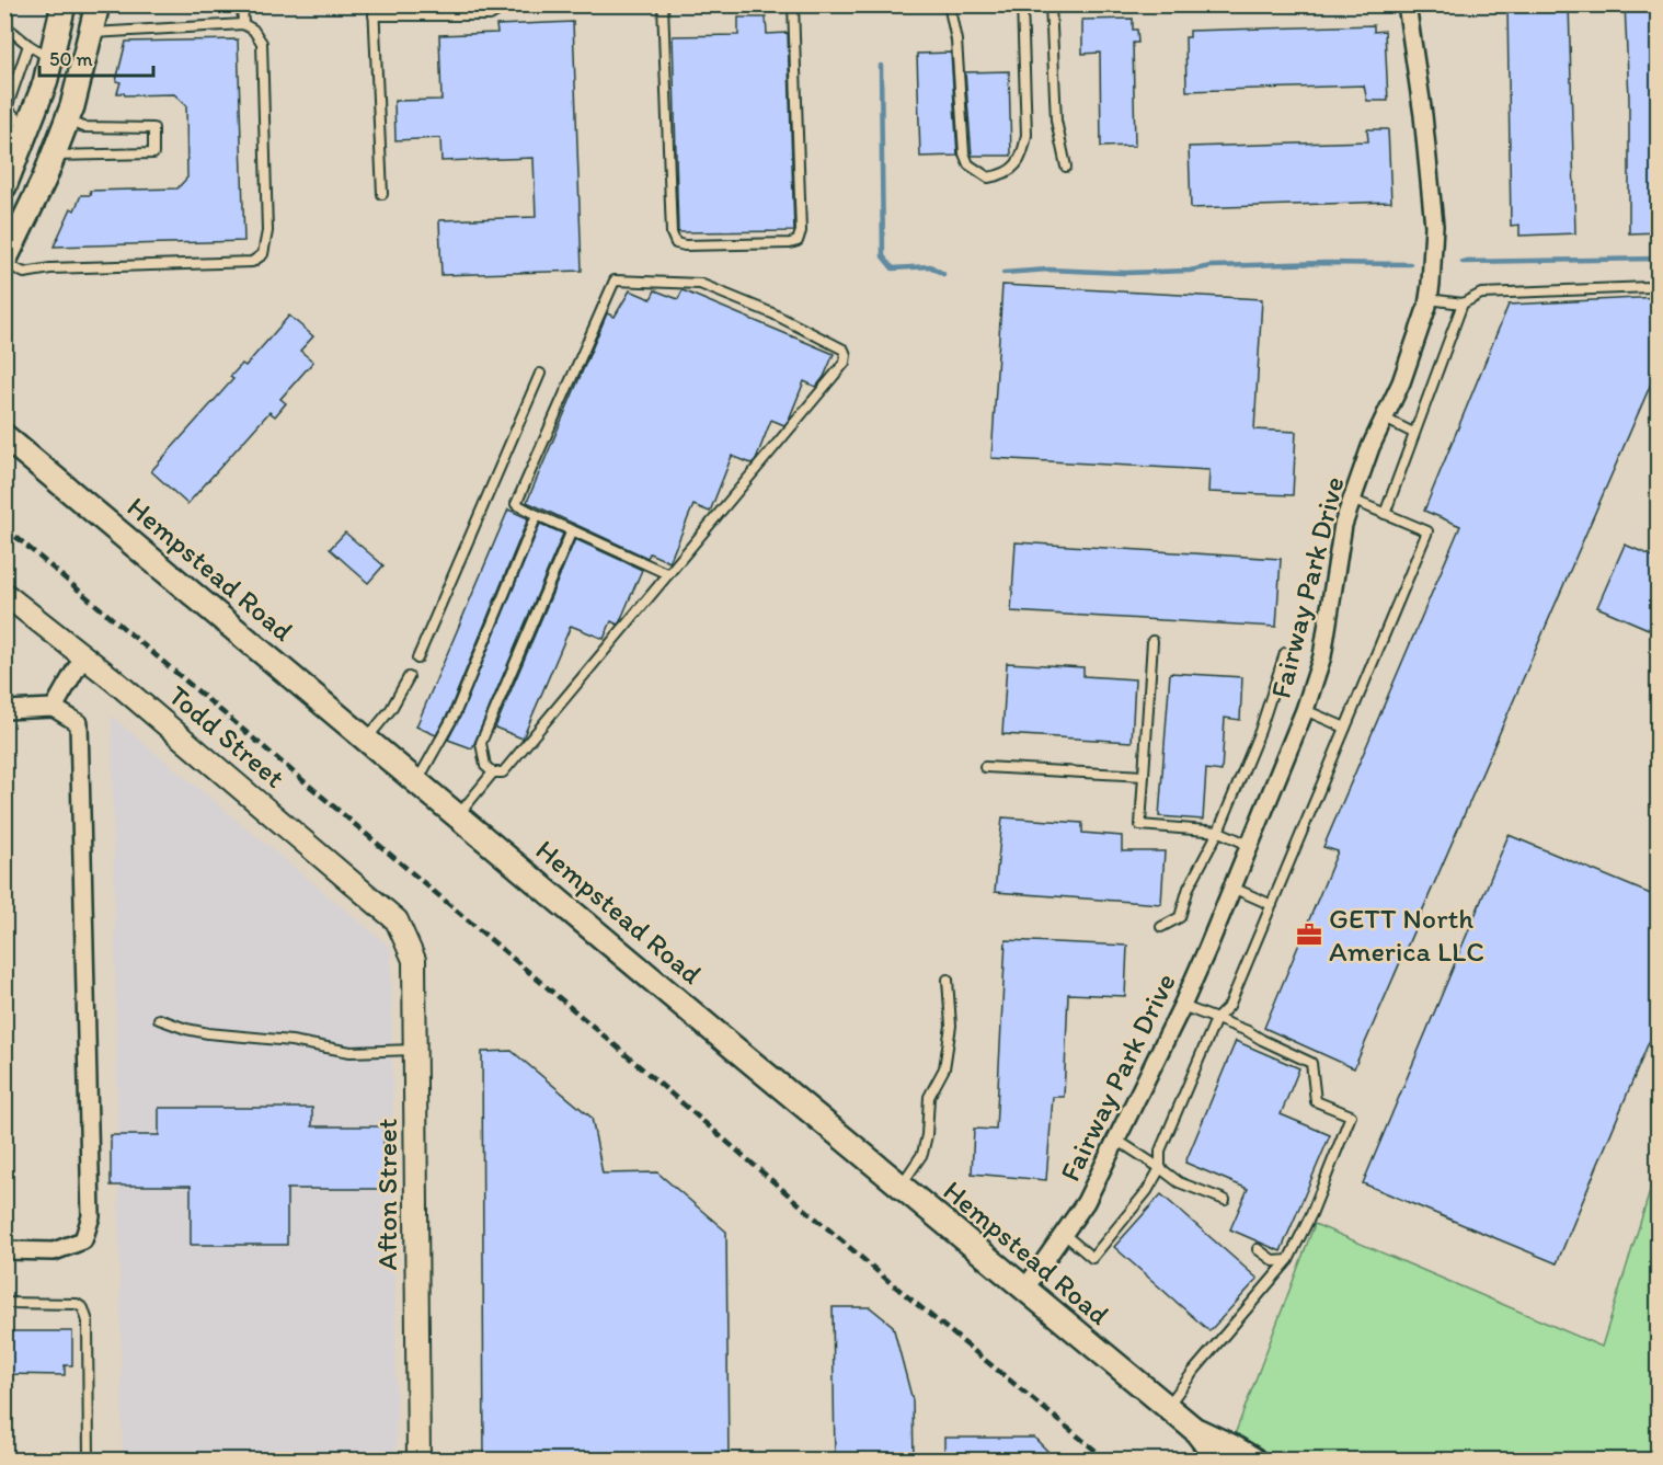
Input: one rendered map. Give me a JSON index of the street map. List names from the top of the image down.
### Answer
{
  "streets": {
    "main road": ["Hempstead Road"],
    "street": ["Fairway Park Drive", "Todd Street", "Afton Street"]
  },
  "crossings": [
    ["Hempstead Road", "Fairway Park Drive"],
    ["Todd Street", "Afton Street"]
  ],
  "places": {
    "office": ["GETT North America LLC"]
  },
  "scale_bar": "50 m"
}
